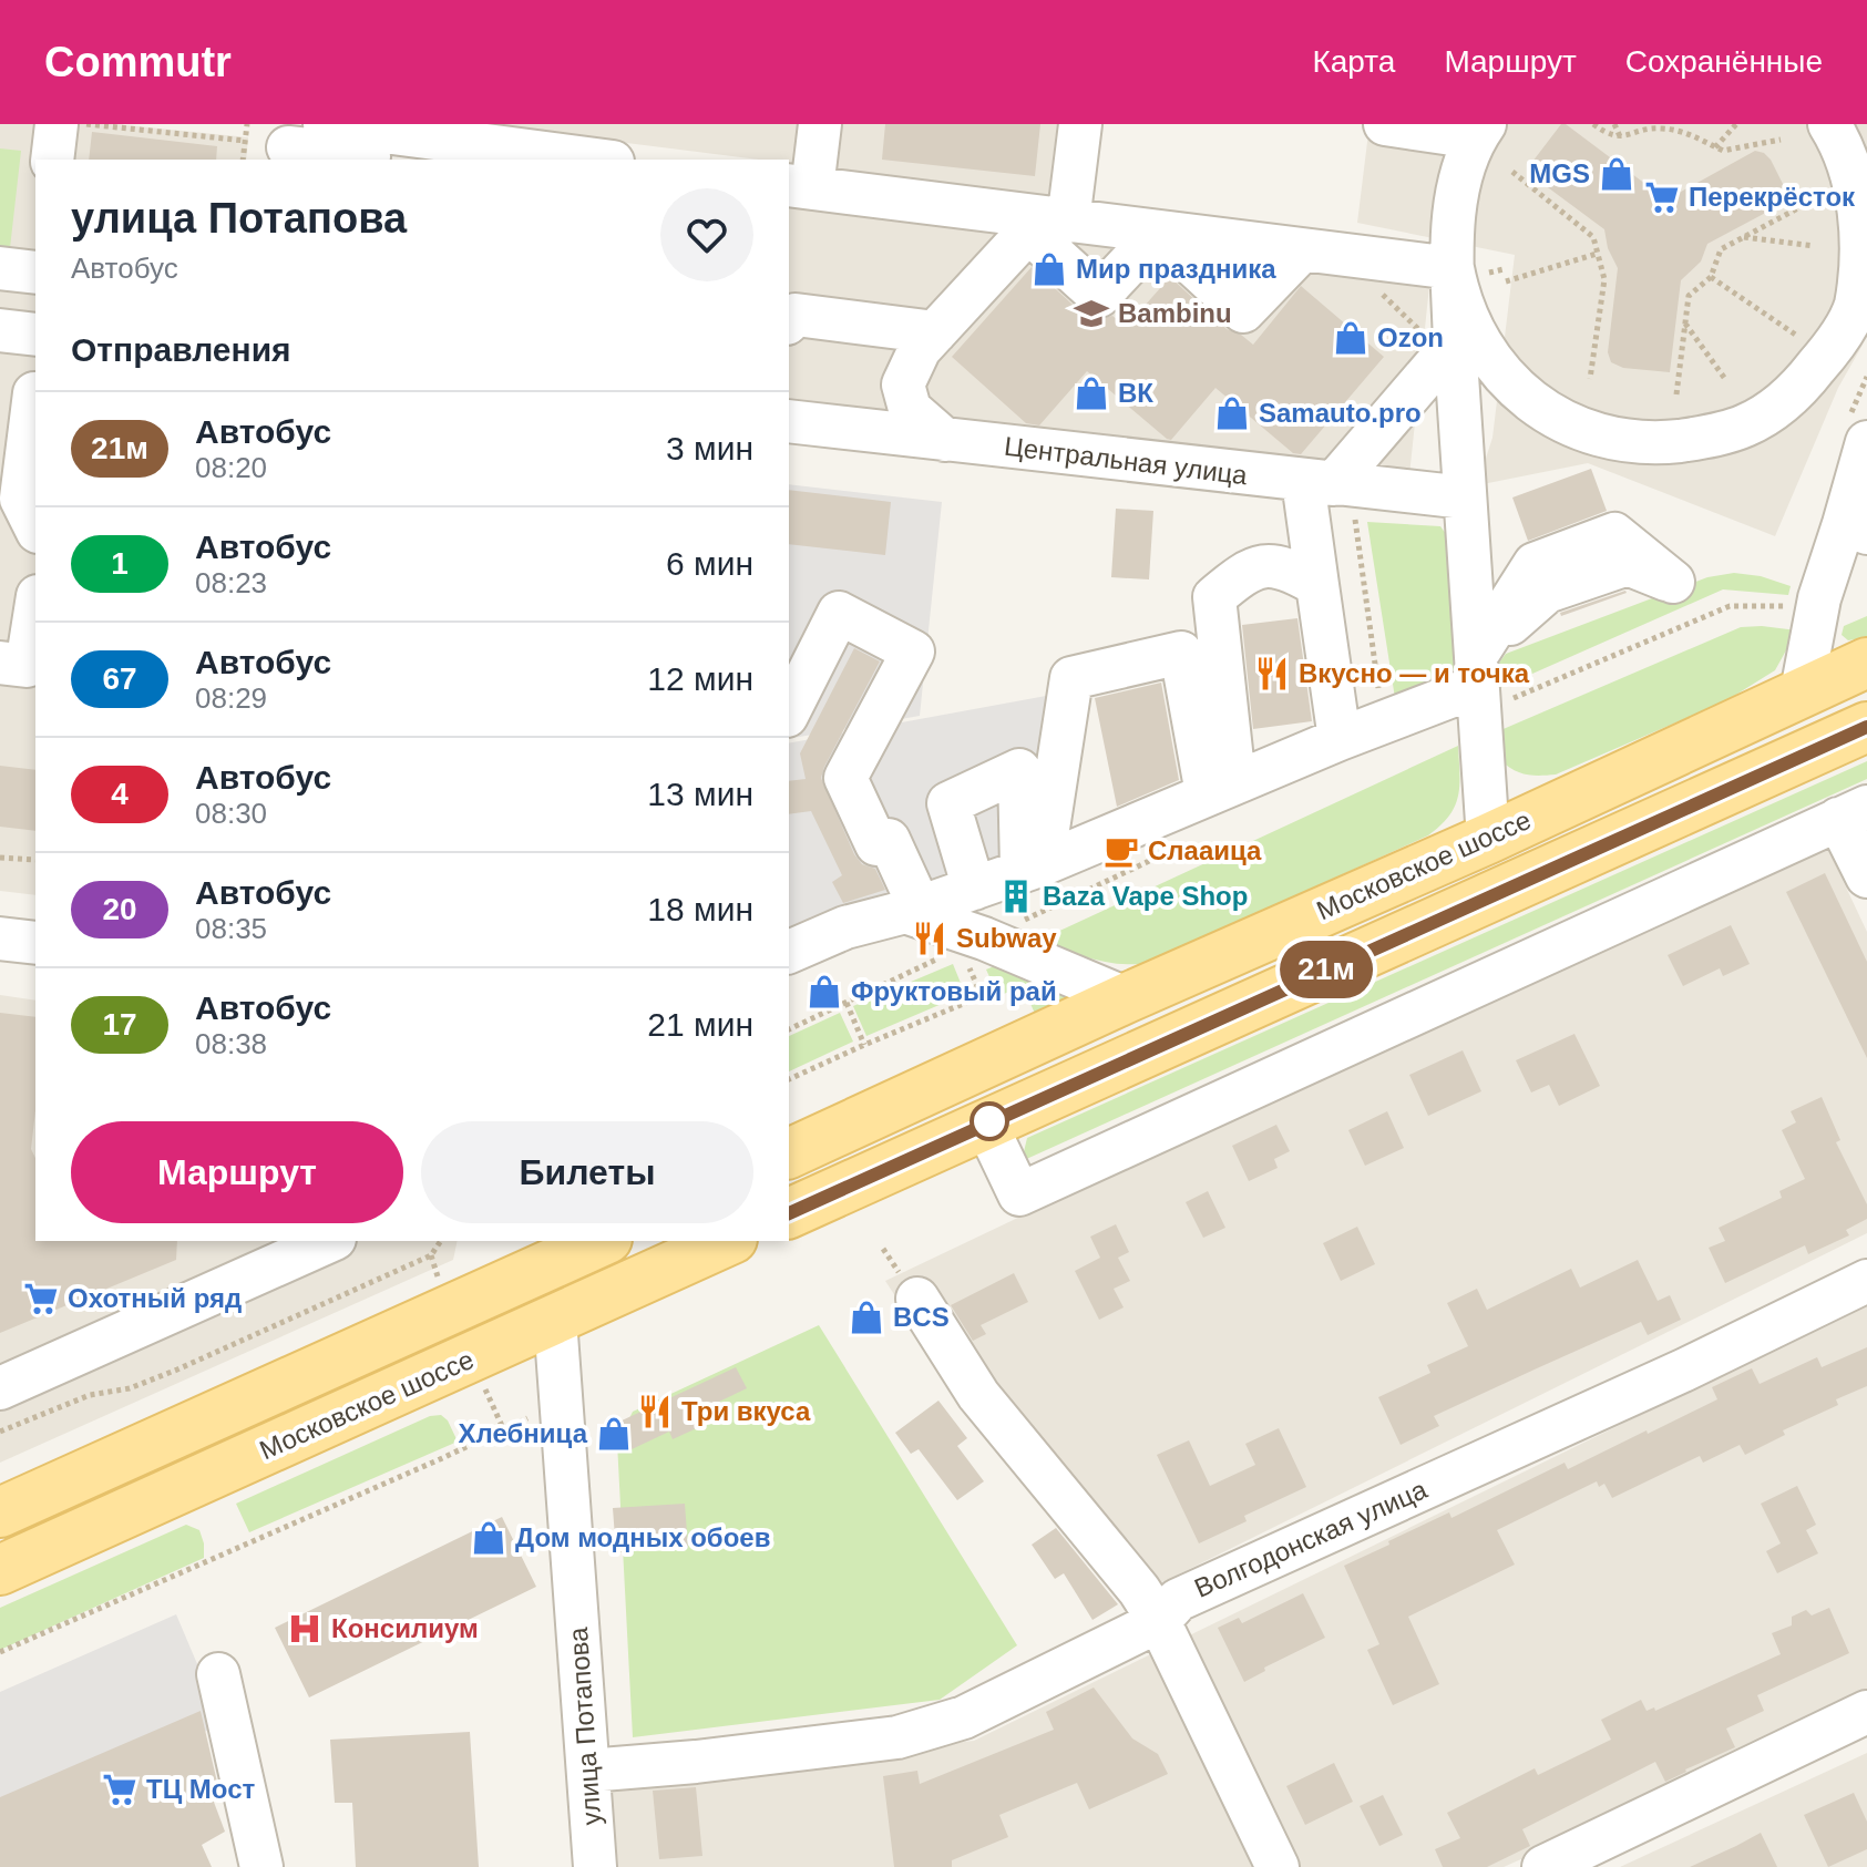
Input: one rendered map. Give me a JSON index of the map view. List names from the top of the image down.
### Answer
{
  "streets": {
    "main road": ["Московское шоссе"],
    "street": ["Центральная улица", "Волгодонская улица", "улица Потапова"]
  },
  "crossings": [
    ["Московское шоссе", "улица Потапова"],
    ["Волгодонская улица", "улица Потапова"]
  ],
  "places": {
    "shop": [
      "MGS",
      "Мир праздника",
      "Ozon",
      "ВК",
      "Samauto.pro",
      "Фруктовый рай",
      "BCS",
      "Хлебница",
      "Дом модных обоев"
    ],
    "supermarket": ["Перекрёсток", "Охотный ряд", "ТЦ Мост"],
    "school or university": ["Bambinu"],
    "restaurant": ["Вкусно — и точка", "Subway", "Три вкуса"],
    "cafe": ["Слааица"],
    "building": ["Baza Vape Shop"],
    "hospital": ["Консилиум"]
  },
  "lines": ["bus line 21м"],
  "page": {
    "header": "Commutr",
    "nav": ["Карта", "Маршрут", "Сохранённые"],
    "on_map": "21м",
    "heading": [
      ["улица Потапова", "Автобус"],
      "Отправления"
    ],
    "list": [
      {
        "mark": "21м",
        "name": "Автобус",
        "note": "08:20",
        "value": "3 мин"
      },
      {
        "mark": "1",
        "name": "Автобус",
        "note": "08:23",
        "value": "6 мин"
      },
      {
        "mark": "67",
        "name": "Автобус",
        "note": "08:29",
        "value": "12 мин"
      },
      {
        "mark": "4",
        "name": "Автобус",
        "note": "08:30",
        "value": "13 мин"
      },
      {
        "mark": "20",
        "name": "Автобус",
        "note": "08:35",
        "value": "18 мин"
      },
      {
        "mark": "17",
        "name": "Автобус",
        "note": "08:38",
        "value": "21 мин"
      }
    ],
    "buttons": ["Маршрут", "Билеты"]
  }
}
